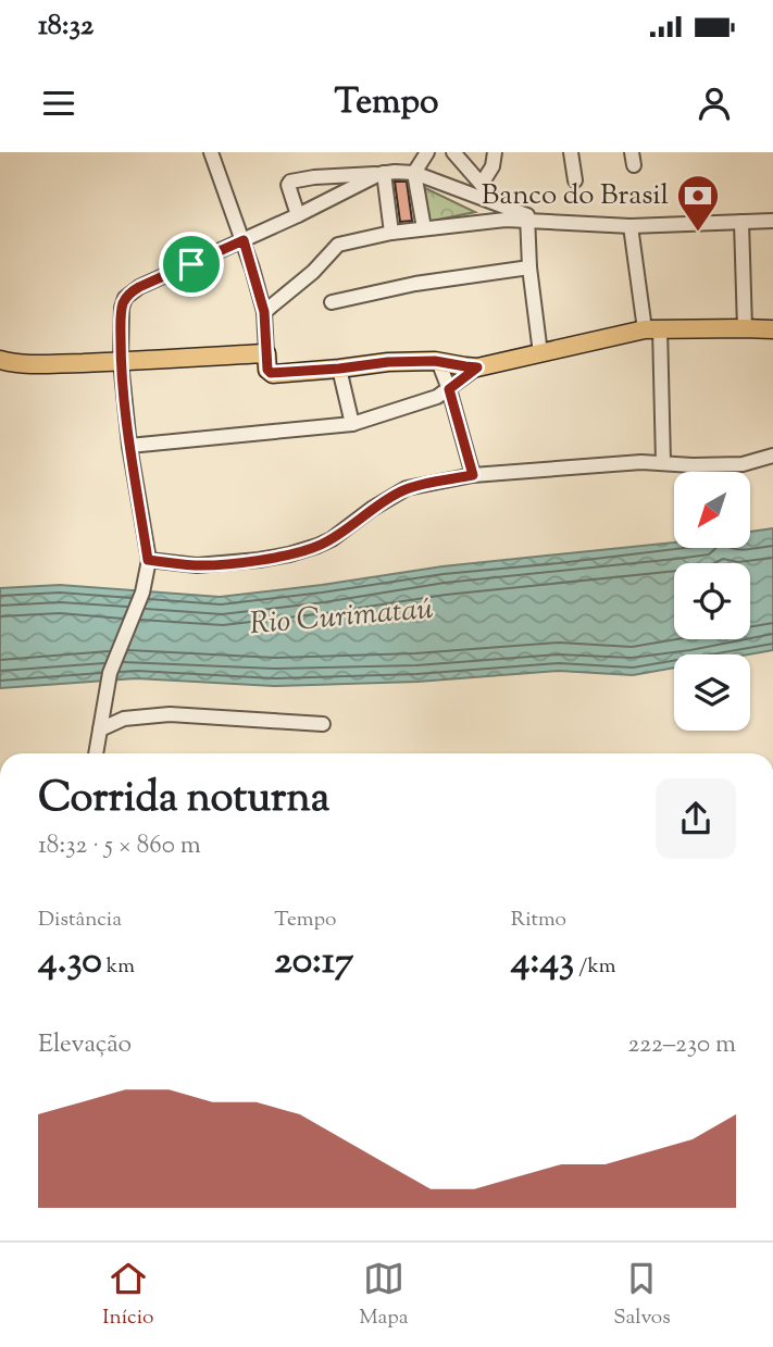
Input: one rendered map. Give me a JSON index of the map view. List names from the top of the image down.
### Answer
{
  "water": ["Rio Curimataú"],
  "places": {
    "bank": ["Banco do Brasil"]
  },
  "north": "bottom left",
  "page": {
    "status": "18:32",
    "header": "Tempo",
    "heading": ["Corrida noturna", "18:32 · 5 × 860 m"],
    "stats": [
      ["Distância", "4.30 km"],
      ["Tempo", "20:17"],
      ["Ritmo", "4:43 /km"]
    ],
    "chart": ["Elevação", "222–230 m"],
    "tabs": ["Início", "Mapa", "Salvos"]
  }
}
